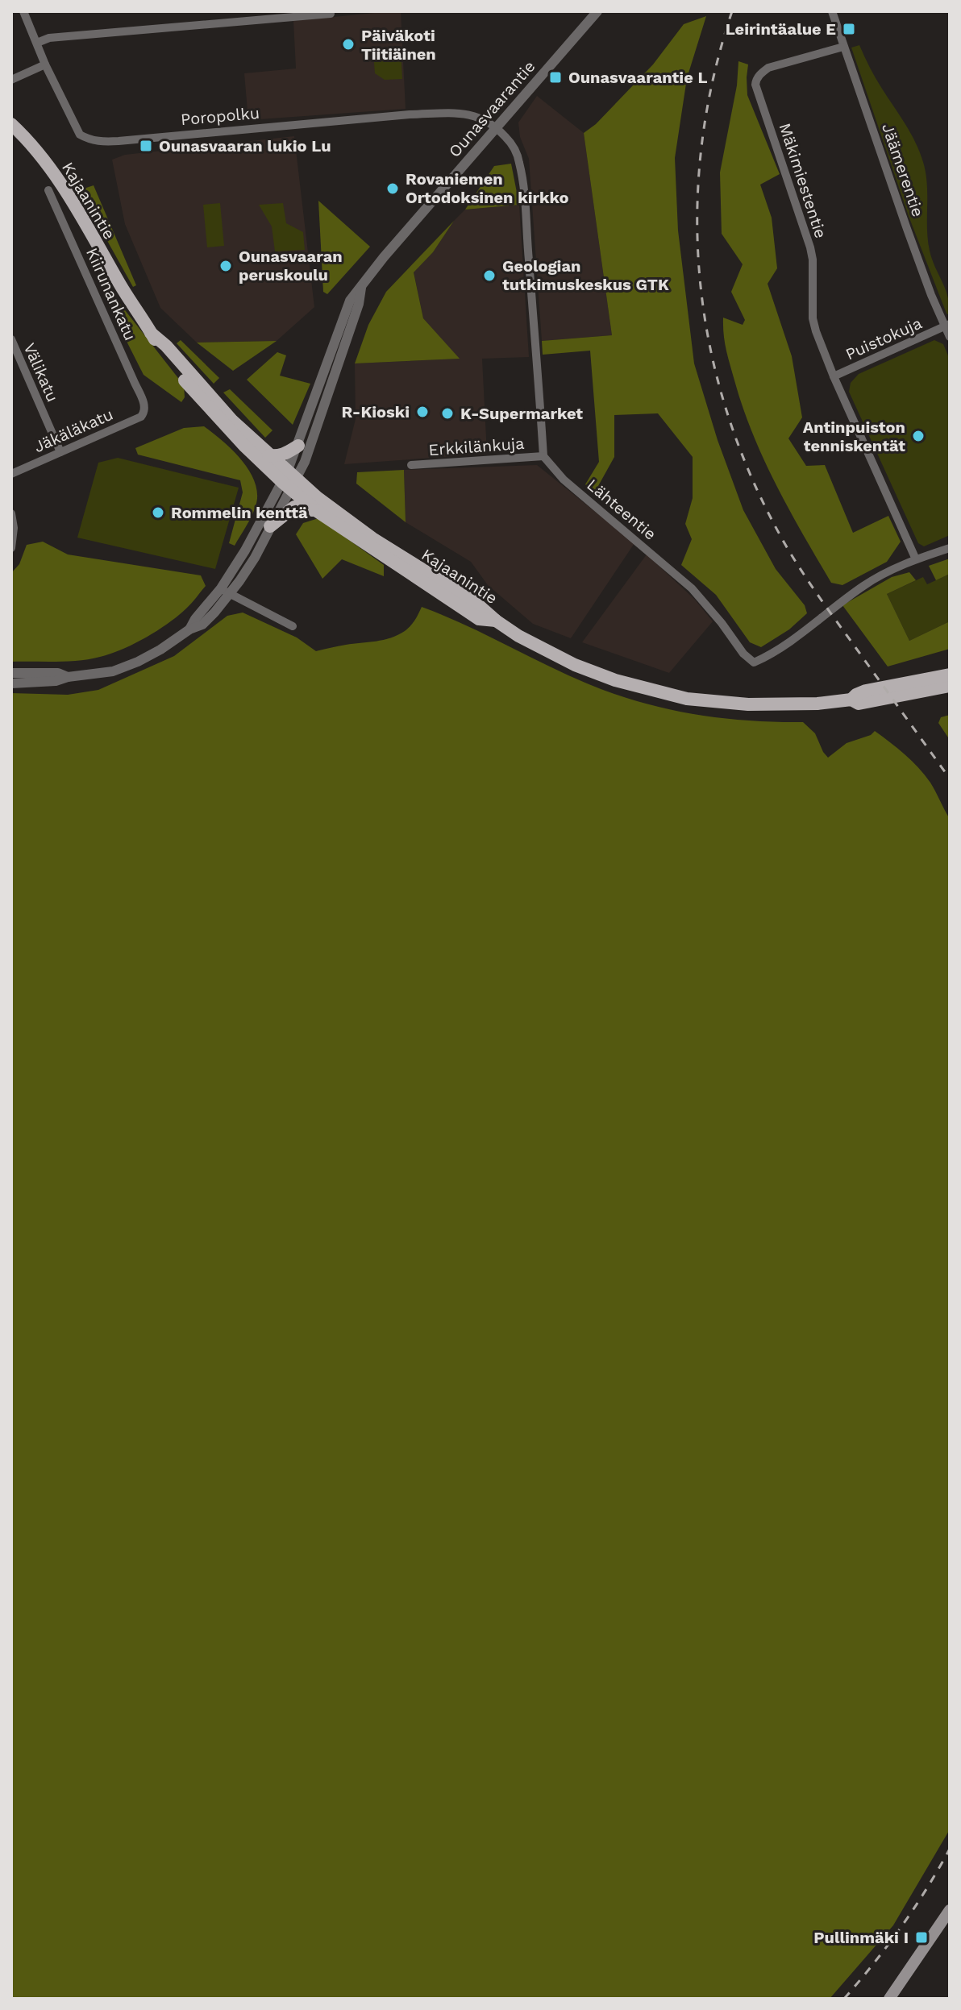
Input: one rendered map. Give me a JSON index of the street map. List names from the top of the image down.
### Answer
{
  "streets": {
    "main road": ["Kajaanintie"],
    "street": [
      "Ounasvaarantie",
      "Poropolku",
      "Jäämerentie",
      "Mäkimiestentie",
      "Kiirunankatu",
      "Puistokuja",
      "Välikatu",
      "Jäkäläkatu",
      "Erkkilänkuja",
      "Lähteentie"
    ]
  },
  "crossings": [
    ["Ounasvaarantie", "Poropolku"],
    ["Ounasvaarantie", "Kajaanintie"],
    ["Jäämerentie", "Mäkimiestentie"],
    ["Jäämerentie", "Puistokuja"],
    ["Mäkimiestentie", "Puistokuja"],
    ["Mäkimiestentie", "Lähteentie"],
    ["Kiirunankatu", "Jäkäläkatu"],
    ["Välikatu", "Jäkäläkatu"],
    ["Erkkilänkuja", "Lähteentie"]
  ],
  "places": {
    "transit": [
      "Leirintäalue E",
      "Ounasvaarantie L",
      "Ounasvaaran lukio Lu",
      "Pullinmäki I"
    ],
    "other": [
      "Päiväkoti Tiitiäinen",
      "Rovaniemen Ortodoksinen kirkko",
      "Ounasvaaran peruskoulu",
      "Geologian tutkimuskeskus GTK",
      "R-Kioski",
      "K-Supermarket",
      "Antinpuiston tenniskentät",
      "Rommelin kenttä"
    ]
  }
}
